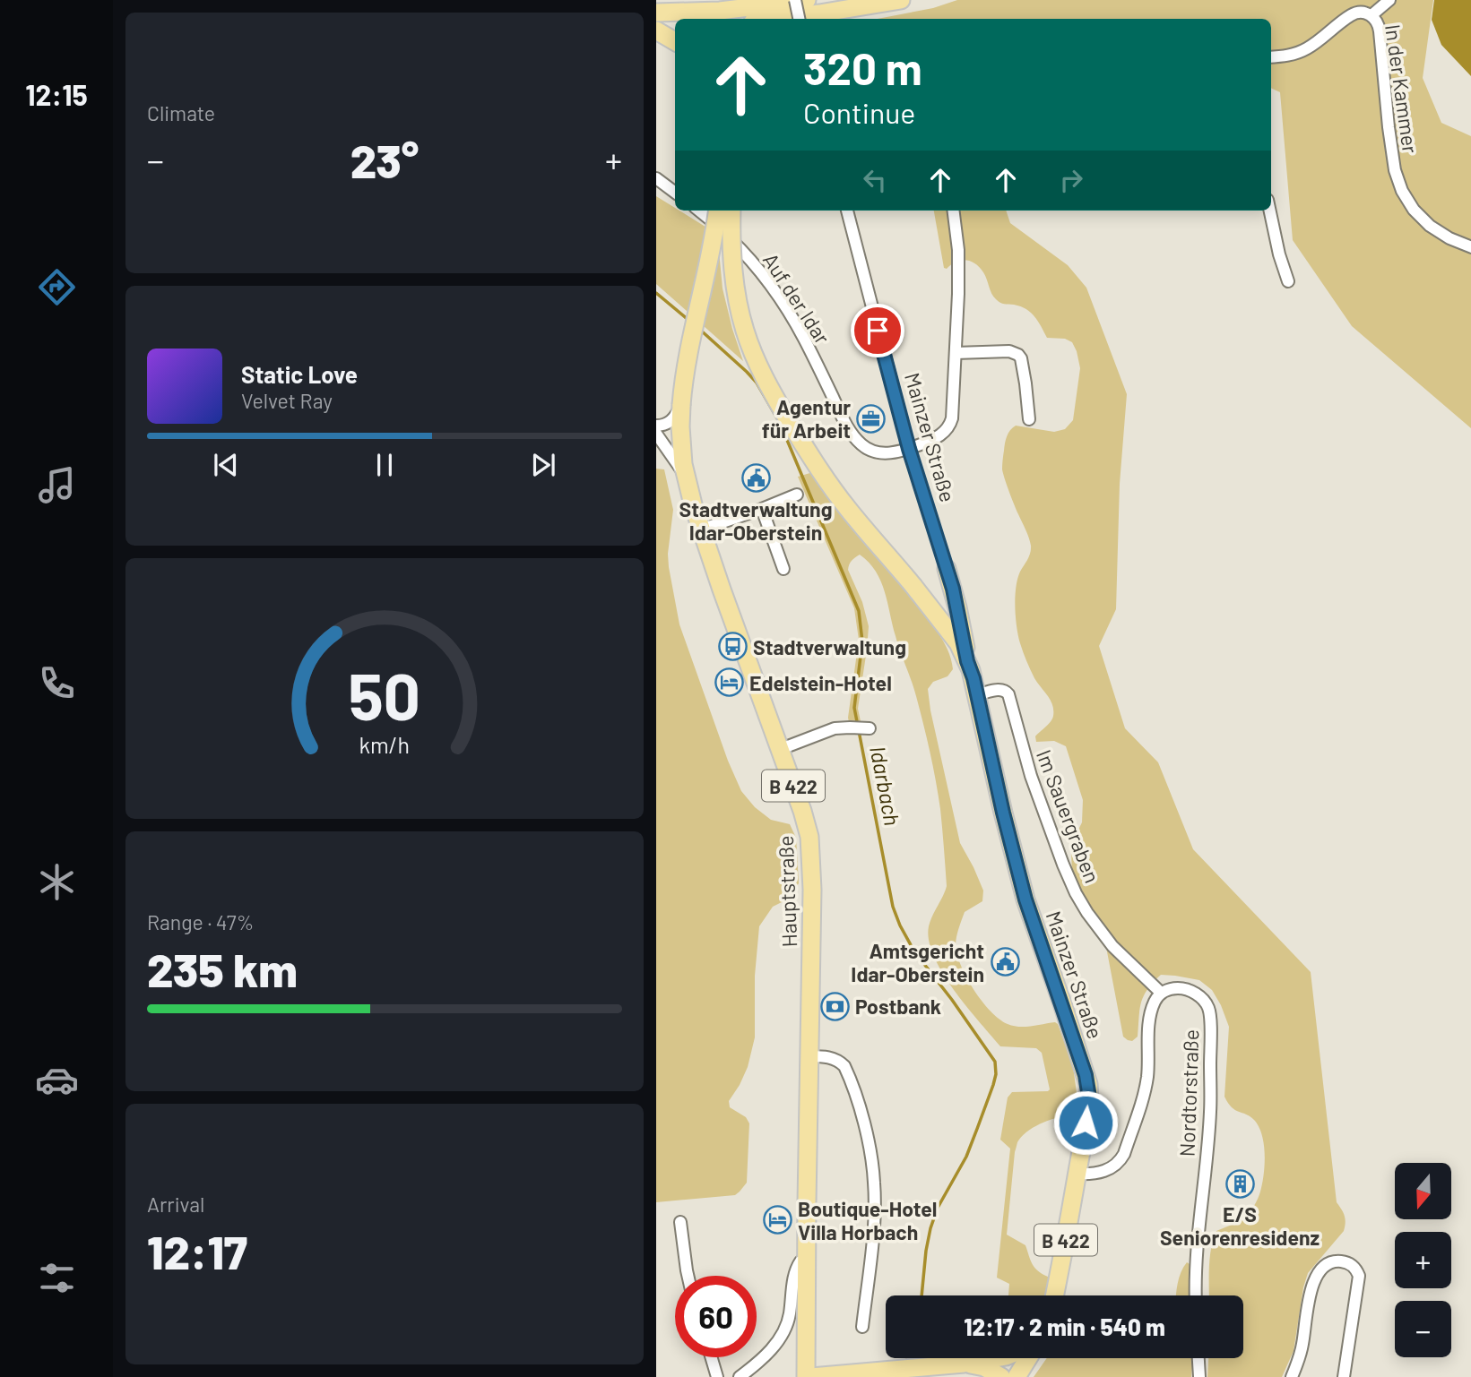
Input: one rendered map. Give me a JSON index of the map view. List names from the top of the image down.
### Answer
{
  "streets": {
    "main road": ["Mainzer Straße", "B 422", "Hauptstraße"],
    "street": [
      "In der Kammer",
      "Auf der Idar",
      "Im Sauergraben",
      "Nordtorstraße"
    ]
  },
  "crossings": [
    ["Auf der Idar", "Mainzer Straße"],
    ["Mainzer Straße", "B 422"],
    ["Mainzer Straße", "Im Sauergraben"],
    ["Mainzer Straße", "Nordtorstraße"],
    ["B 422", "Hauptstraße"],
    ["Im Sauergraben", "Nordtorstraße"]
  ],
  "water": ["Idarbach"],
  "places": {
    "office": ["Agentur für Arbeit"],
    "public building": ["Stadtverwaltung Idar-Oberstein", "Amtsgericht Idar-Oberstein"],
    "bus stop": ["Stadtverwaltung"],
    "hotel": ["Edelstein-Hotel", "Boutique-Hotel Villa Horbach"],
    "bank": ["Postbank"],
    "building": ["E/S Seniorenresidenz"]
  },
  "north": "bottom",
  "page": {
    "tabs": "12:15",
    "tile": [
      "Climate",
      ["Range · 47%", "235 km"],
      ["Arrival", "12:17"]
    ],
    "turn": ["320 m", "Continue"],
    "heat": ["−", "23°", "+"],
    "song": ["Static Love", "Velvet Ray"],
    "map_buttons": ["+", "−"],
    "limit": "60",
    "trip": "12:17 · 2 min · 540 m",
    "gauge": ["50", "km/h"]
  }
}
